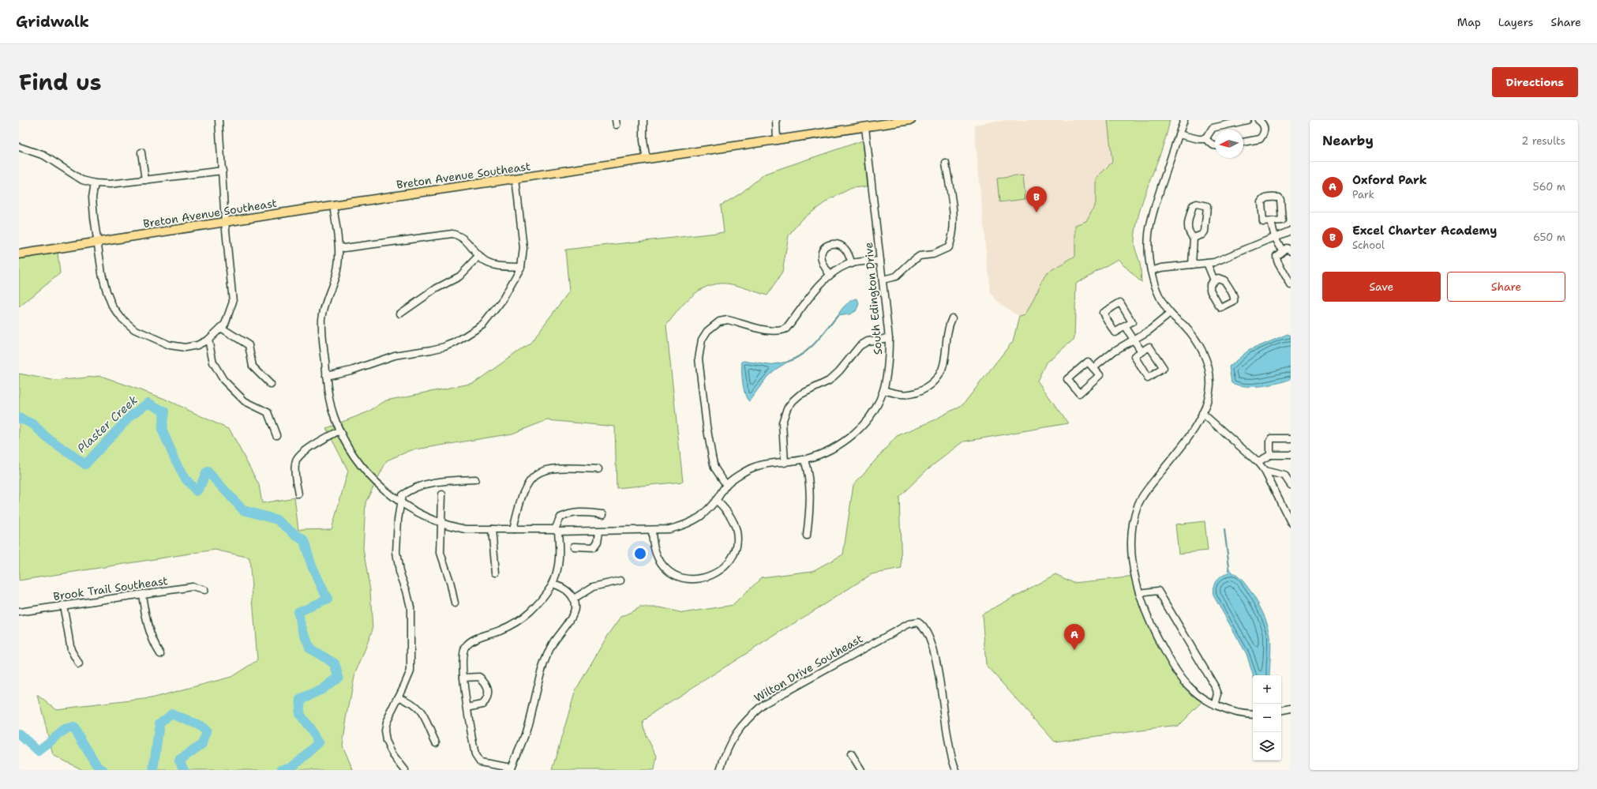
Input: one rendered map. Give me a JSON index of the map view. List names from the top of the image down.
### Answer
{
  "streets": {
    "main road": ["Breton Avenue Southeast"],
    "street": ["South Edington Drive", "Brook Trail Southeast", "Wilton Drive Southeast"]
  },
  "crossings": [
    ["Breton Avenue Southeast", "South Edington Drive"]
  ],
  "water": ["Plaster Creek"],
  "north": "left",
  "page": {
    "header": "Gridwalk",
    "nav": ["Map", "Layers", "Share"],
    "title": "Find us",
    "buttons": [
      "Directions",
      ["Save", "Share"]
    ],
    "heading": ["Nearby", "2 results"],
    "list": [
      {
        "mark": "A",
        "name": "Oxford Park",
        "note": "Park",
        "value": "560 m"
      },
      {
        "mark": "B",
        "name": "Excel Charter Academy",
        "note": "School",
        "value": "650 m"
      }
    ],
    "pins": ["B", "A"],
    "map_buttons": ["+", "−"]
  }
}
